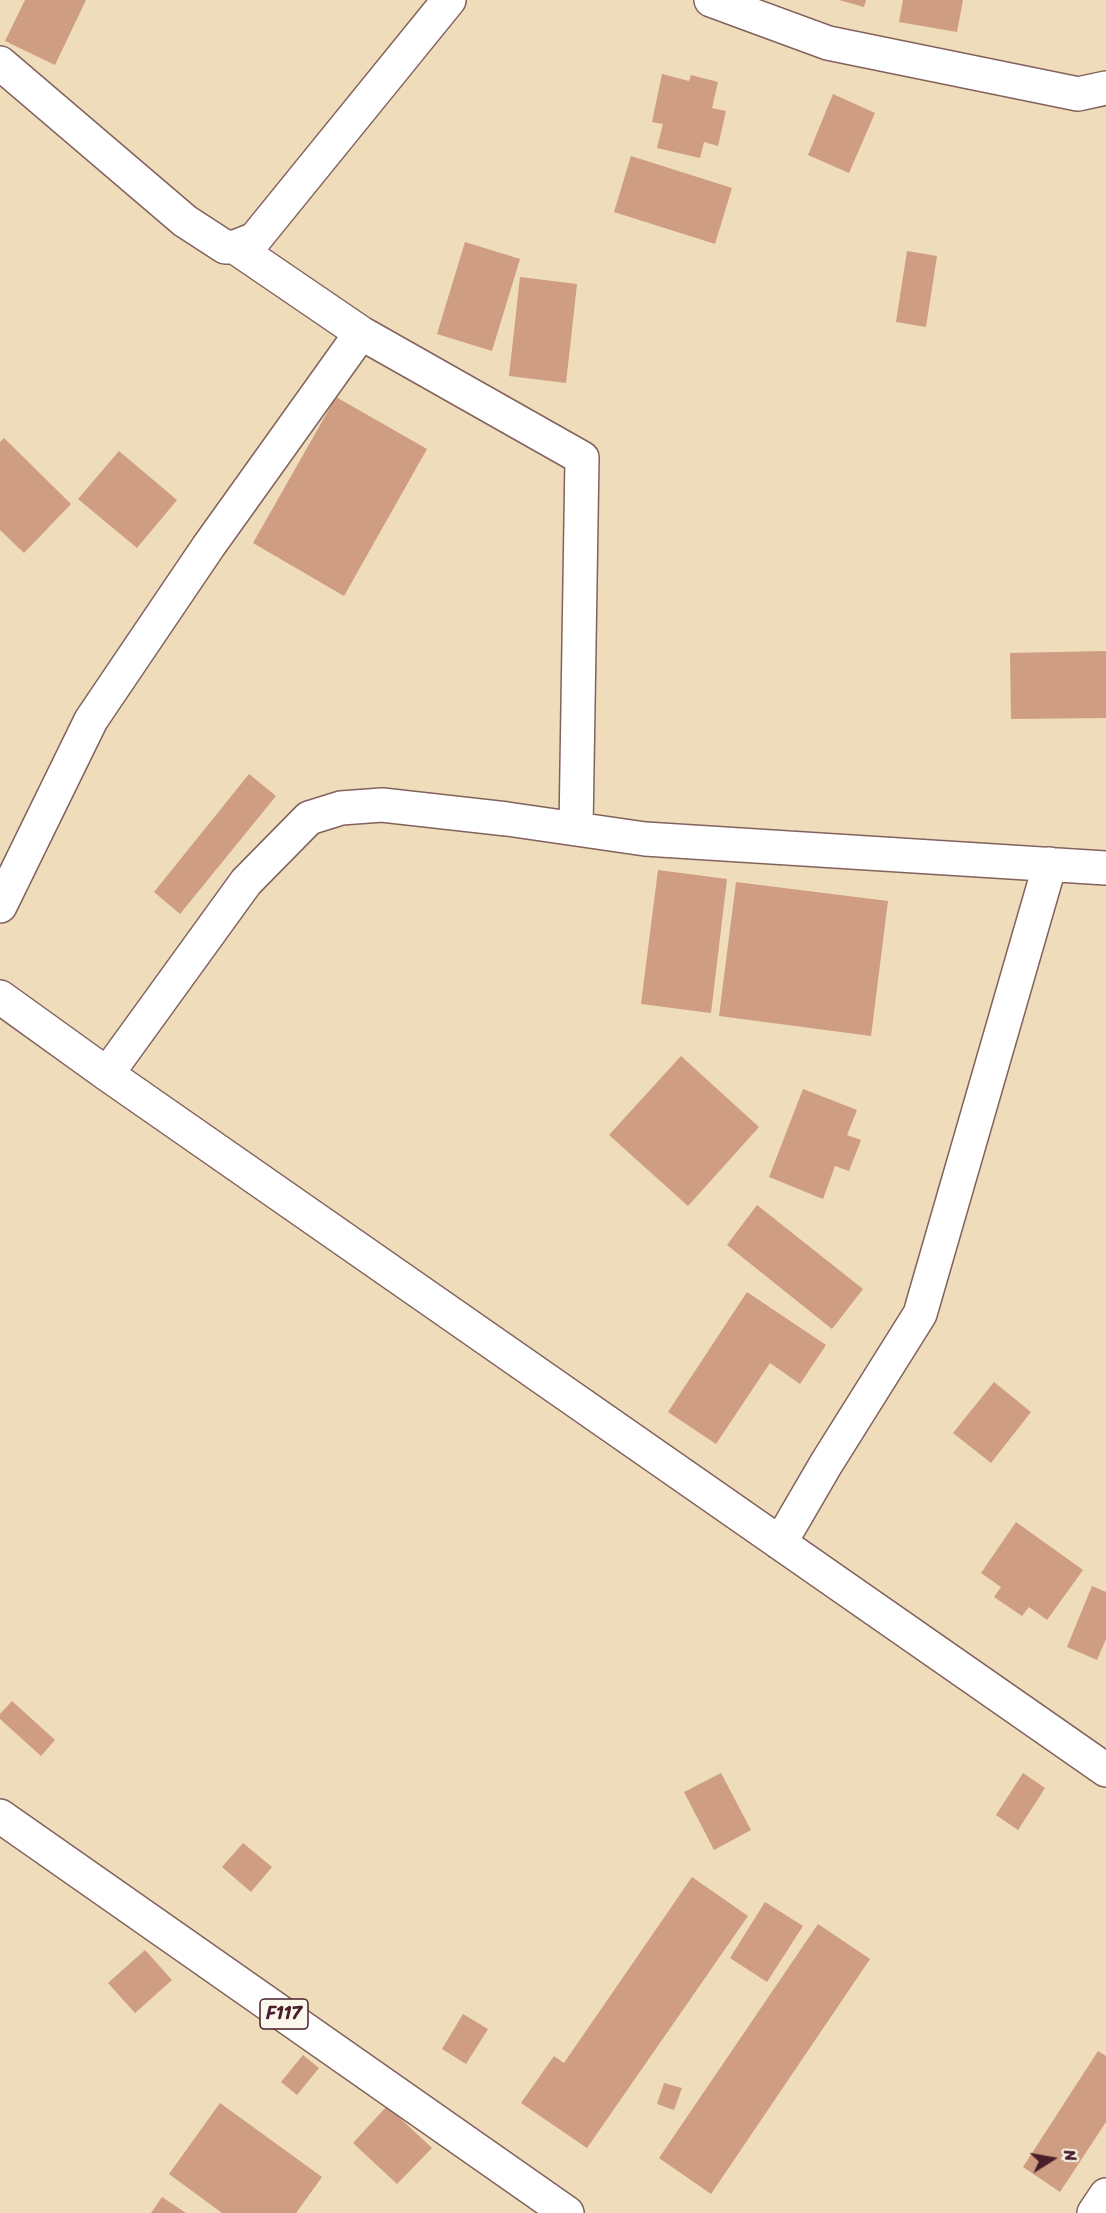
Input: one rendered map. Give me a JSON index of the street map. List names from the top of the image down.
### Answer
{
  "streets": {
    "street": ["F117"]
  },
  "north": "right"
}
